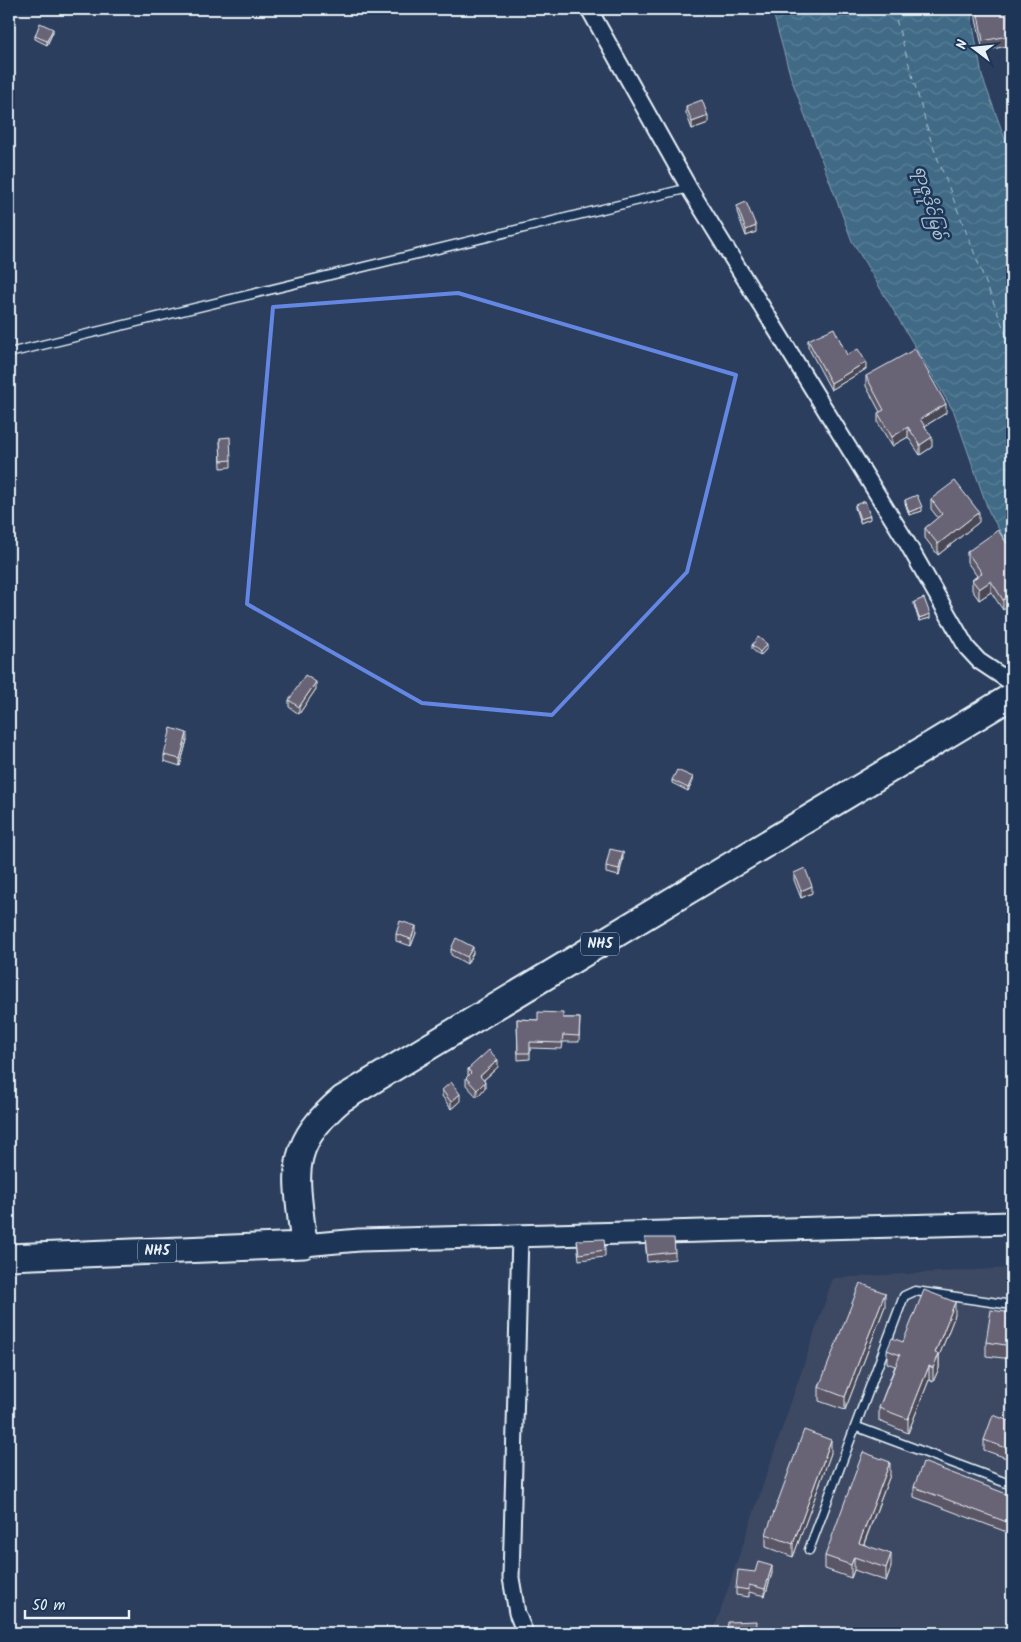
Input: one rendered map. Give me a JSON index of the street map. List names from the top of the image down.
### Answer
{
  "streets": {
    "highway": ["NH5"]
  },
  "water": ["ရာဇူဒိုင်မြစ်"],
  "scale_bar": "50 m",
  "north": "left"
}
